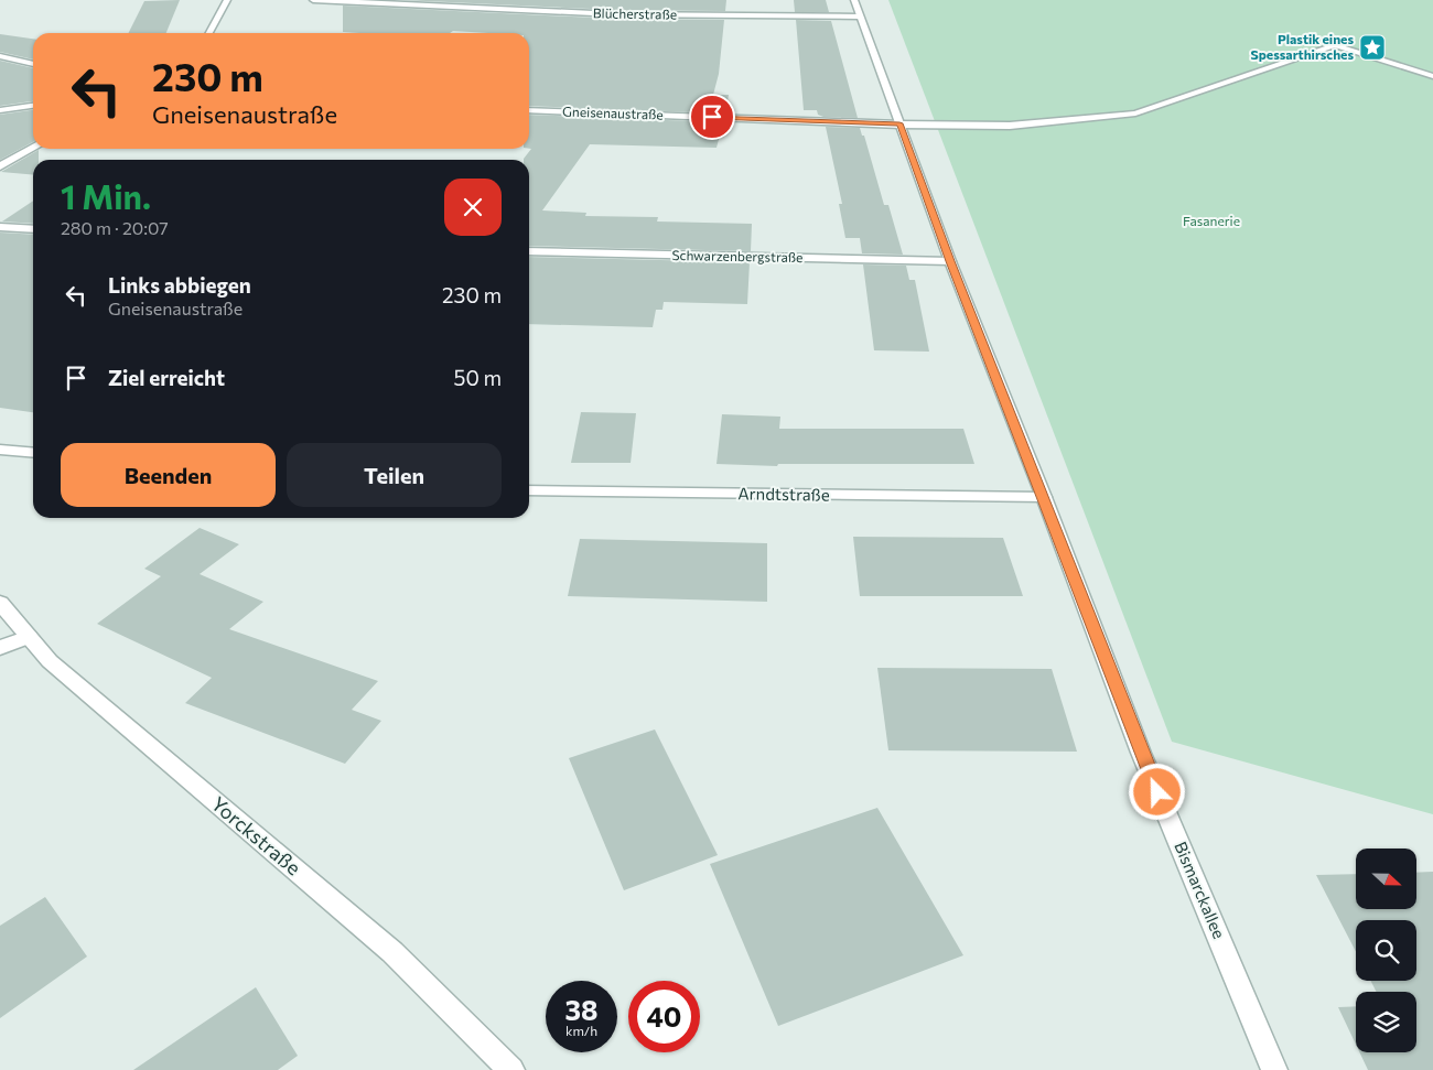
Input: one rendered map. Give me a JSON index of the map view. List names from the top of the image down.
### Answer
{
  "streets": {
    "street": [
      "Blücherstraße",
      "Gneisenaustraße",
      "Schwarzenbergstraße",
      "Arndtstraße",
      "Yorckstraße",
      "Bismarckallee"
    ]
  },
  "crossings": [
    ["Blücherstraße", "Bismarckallee"],
    ["Gneisenaustraße", "Bismarckallee"],
    ["Schwarzenbergstraße", "Bismarckallee"],
    ["Arndtstraße", "Bismarckallee"]
  ],
  "parks": ["Fasanerie"],
  "places": {
    "place": ["Plastik eines Spessarthirsches"]
  },
  "north": "right",
  "page": {
    "turn": ["230 m", "Gneisenaustraße"],
    "heading": ["1 Min.", "280 m · 20:07"],
    "list": [
      {
        "name": "Links abbiegen",
        "note": "Gneisenaustraße",
        "value": "230 m"
      },
      {
        "name": "Ziel erreicht",
        "value": "50 m"
      }
    ],
    "buttons": ["Beenden", "Teilen"],
    "speed": "38 km/h",
    "limit": "40"
  }
}
